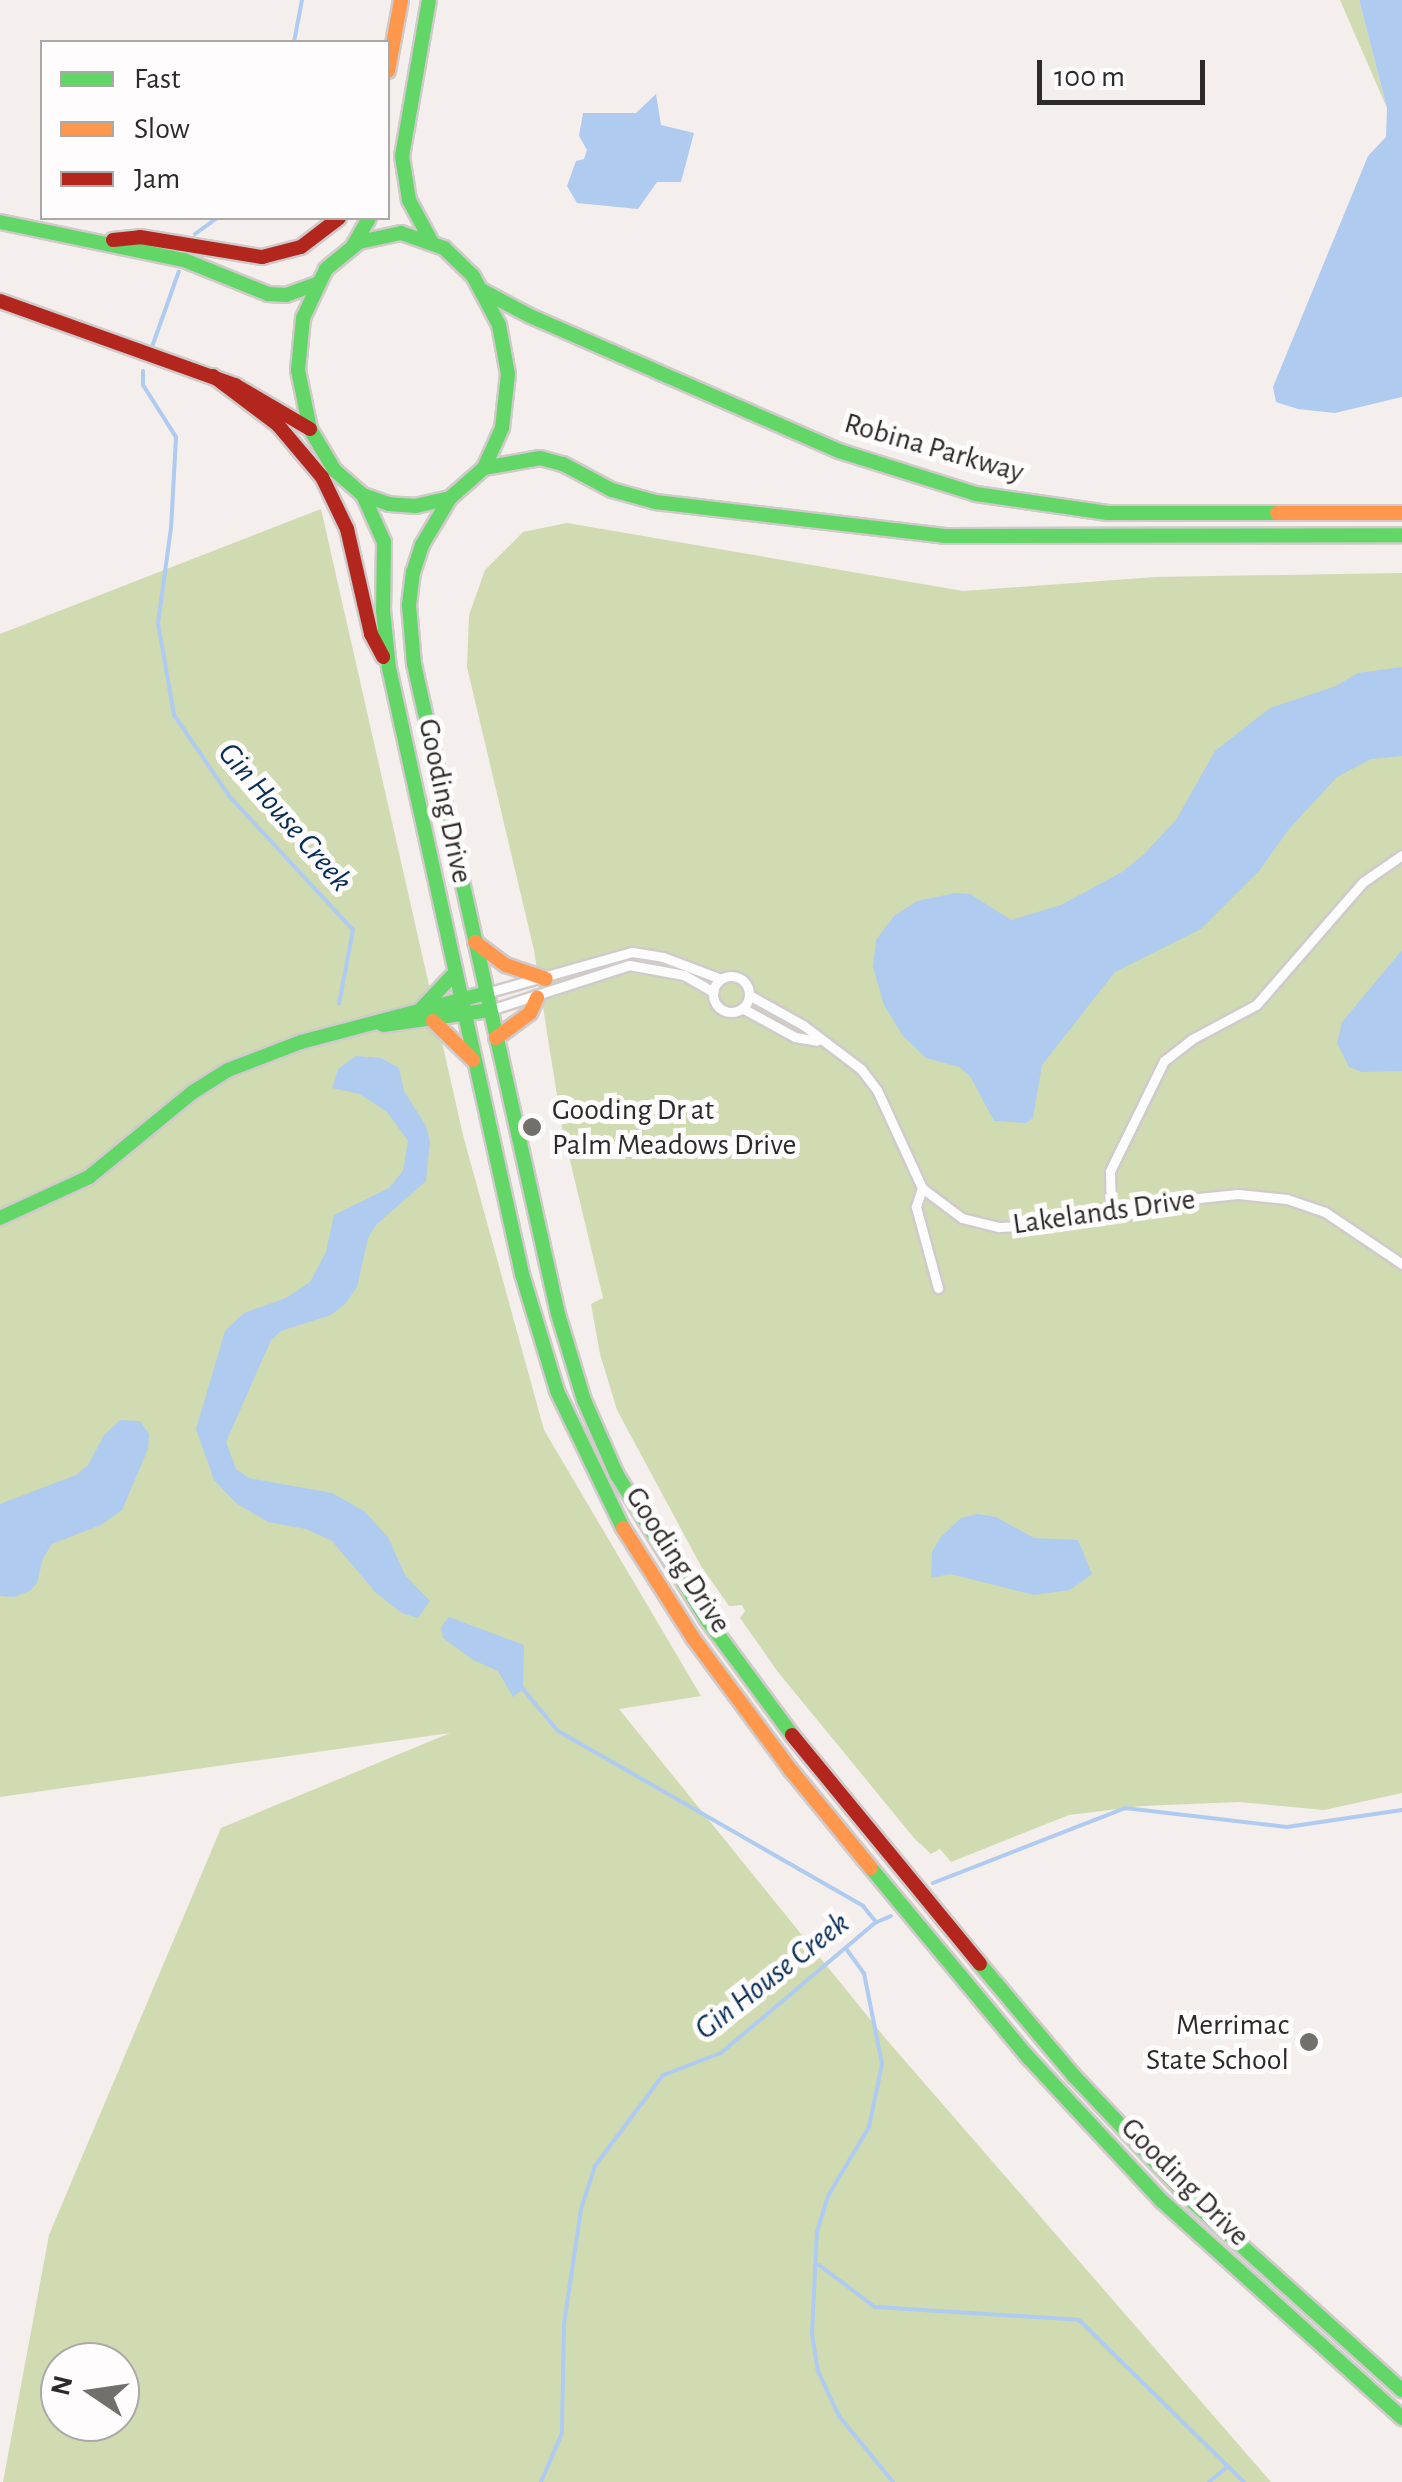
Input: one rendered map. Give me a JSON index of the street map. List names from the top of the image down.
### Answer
{
  "streets": {
    "main road": ["Robina Parkway", "Gooding Drive"],
    "street": ["Lakelands Drive"]
  },
  "crossings": [
    ["Robina Parkway", "Gooding Drive"]
  ],
  "water": ["Gin House Creek"],
  "places": ["Gooding Dr at Palm Meadows Drive", "Merrimac State School"],
  "legend": ["Fast", "Slow", "Jam"],
  "scale_bar": "100 m",
  "north": "left"
}
